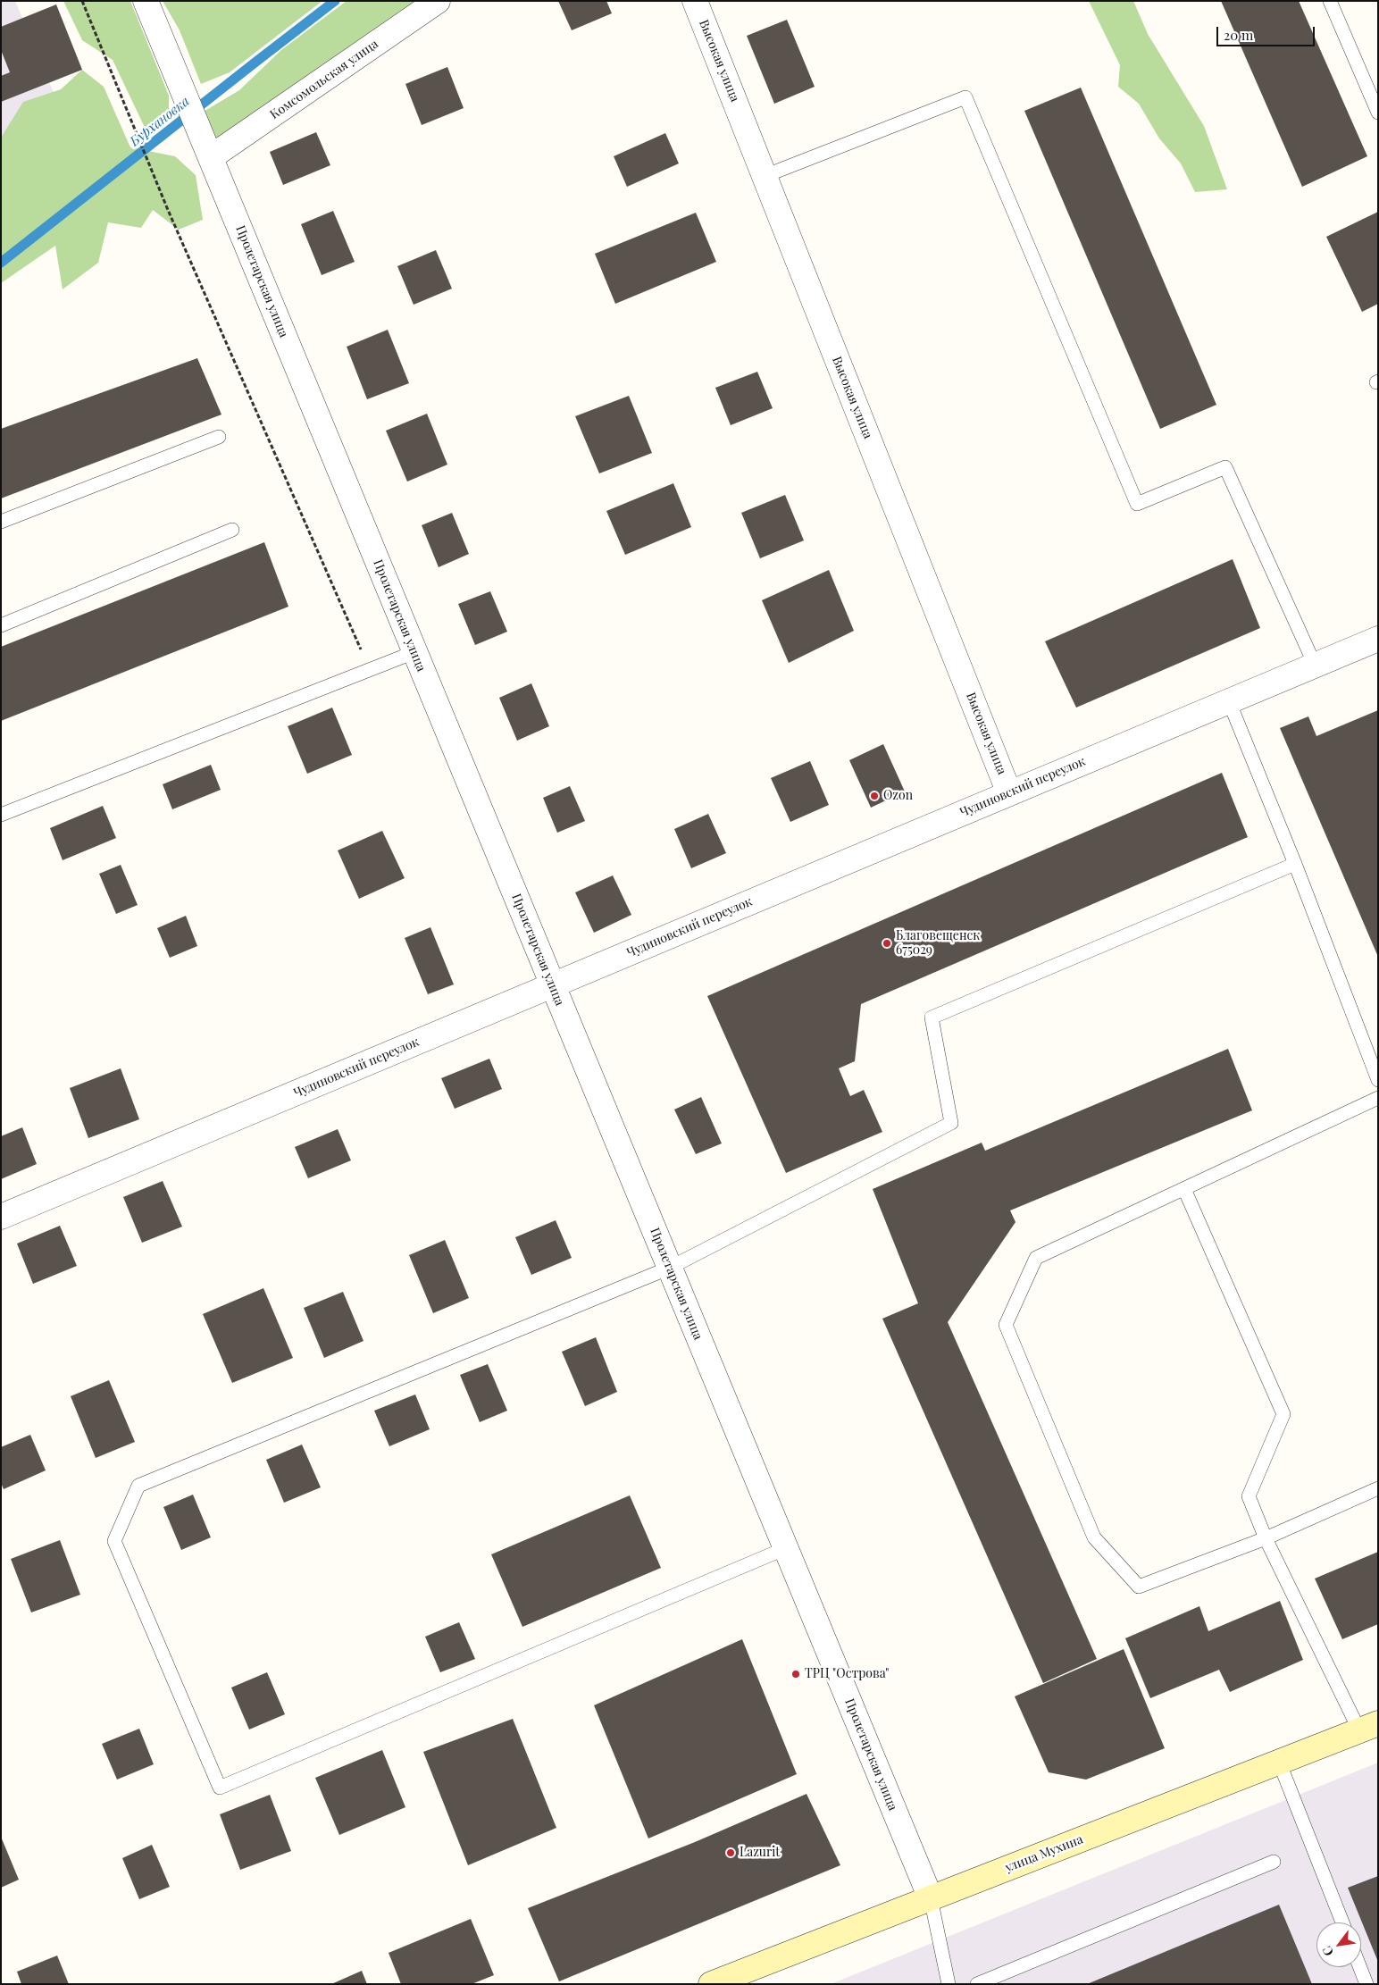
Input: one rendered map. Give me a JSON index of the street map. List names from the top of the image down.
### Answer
{
  "streets": {
    "main road": ["улица Мухина"],
    "street": [
      "Высокая улица",
      "Комсомольская улица",
      "Пролетарская улица",
      "Чудиновский переулок"
    ]
  },
  "crossings": [
    ["Высокая улица", "Чудиновский переулок"],
    ["Комсомольская улица", "Пролетарская улица"],
    ["Пролетарская улица", "Чудиновский переулок"],
    ["Пролетарская улица", "улица Мухина"]
  ],
  "water": ["Бурхановка"],
  "places": [
    "Ozon",
    "Благовещенск 675029",
    "ТРЦ \"Острова\"",
    "Lazurit"
  ],
  "scale_bar": "20 m",
  "north": "bottom left"
}
